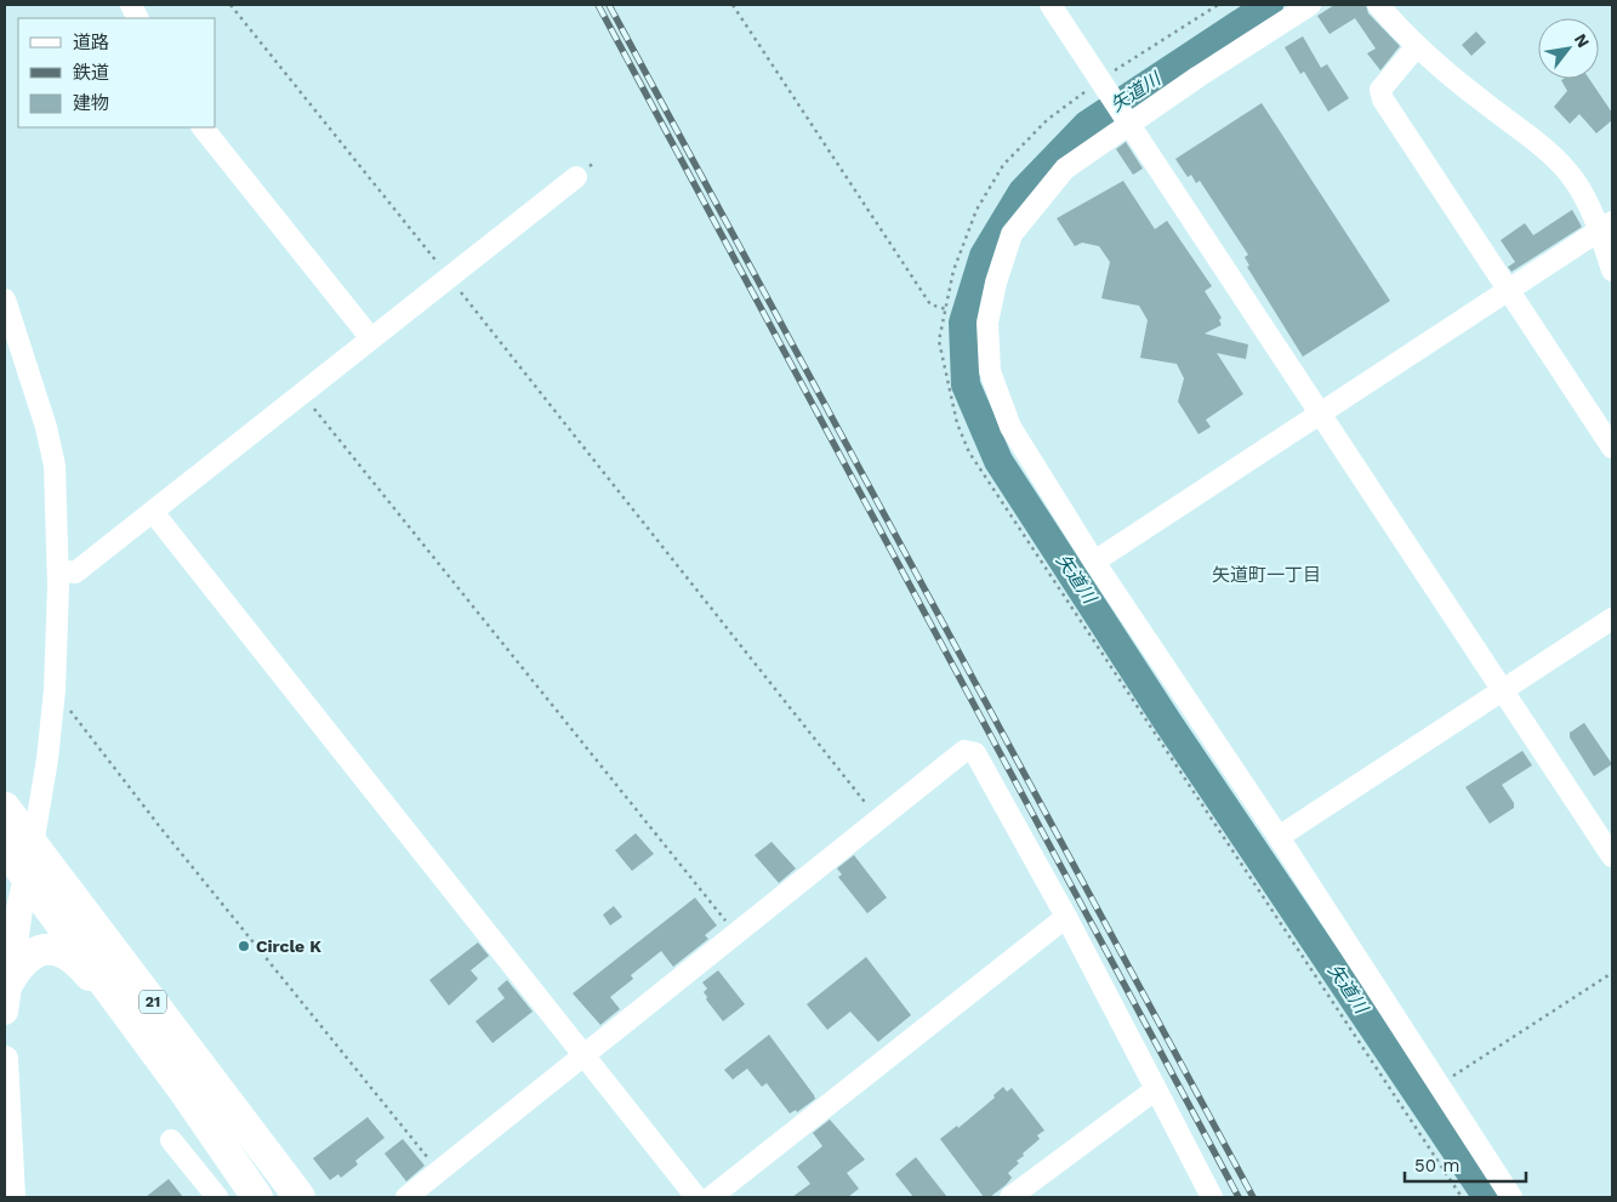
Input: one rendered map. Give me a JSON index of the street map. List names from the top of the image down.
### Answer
{
  "streets": {
    "highway": ["21"]
  },
  "districts": ["矢道町一丁目"],
  "water": ["矢道川"],
  "places": ["Circle K"],
  "legend": ["道路", "鉄道", "建物"],
  "scale_bar": "50 m",
  "north": "top right"
}
